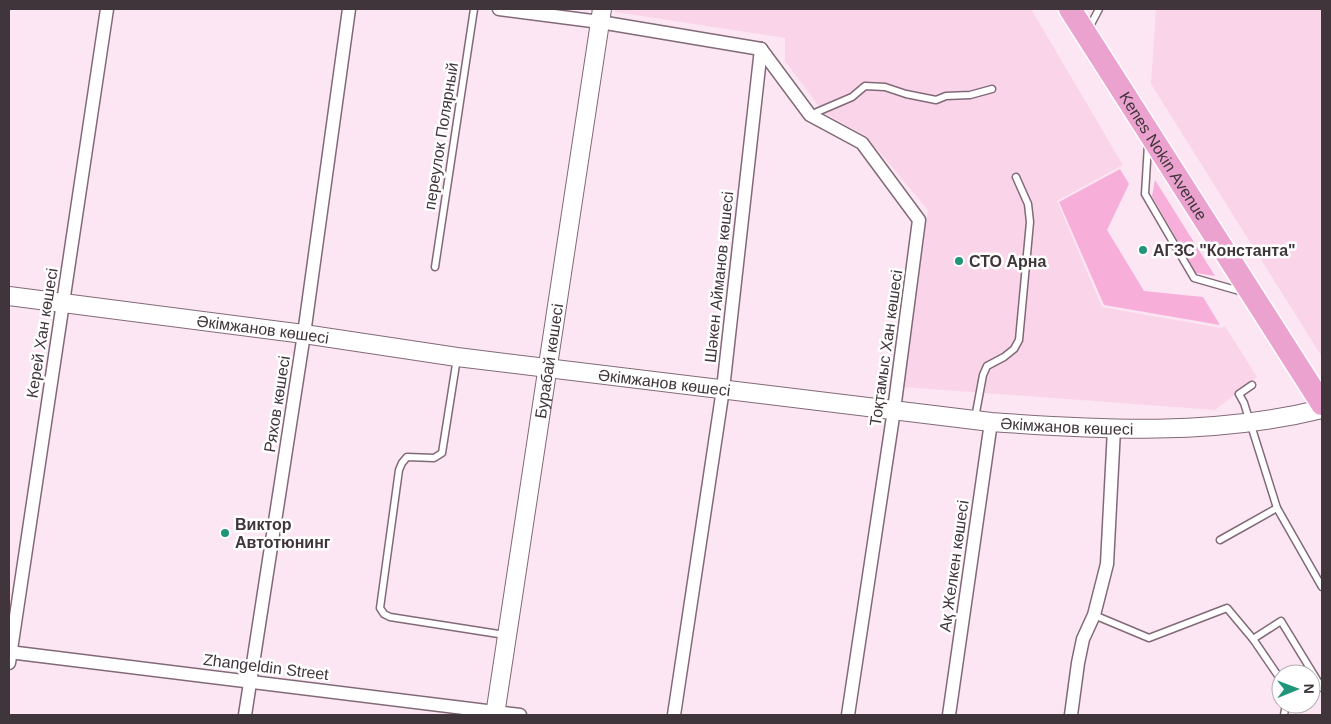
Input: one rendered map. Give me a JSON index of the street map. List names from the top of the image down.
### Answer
{
  "streets": {
    "highway": ["Kenes Nokin Avenue"],
    "main road": ["Әкімжанов көшесі", "Бурабай көшесі"],
    "street": [
      "Шәкен Айманов көшесі",
      "Керей Хан көшесі",
      "Тоқтамыс Хан көшесі",
      "Ряхов көшесі",
      "Ақ Желкен көшесі",
      "Zhangeldin Street"
    ],
    "lane": ["переулок Полярный"]
  },
  "crossings": [
    ["Шәкен Айманов көшесі", "Әкімжанов көшесі"],
    ["Шәкен Айманов көшесі", "Тоқтамыс Хан көшесі"],
    ["Әкімжанов көшесі", "Керей Хан көшесі"],
    ["Әкімжанов көшесі", "Тоқтамыс Хан көшесі"],
    ["Әкімжанов көшесі", "Бурабай көшесі"],
    ["Әкімжанов көшесі", "Ряхов көшесі"],
    ["Әкімжанов көшесі", "Ақ Желкен көшесі"],
    ["Керей Хан көшесі", "Zhangeldin Street"],
    ["Бурабай көшесі", "Zhangeldin Street"],
    ["Ряхов көшесі", "Zhangeldin Street"]
  ],
  "places": ["АГЗС \"Константа\"", "СТО Арна", "Виктор Автотюнинг"],
  "north": "right"
}
